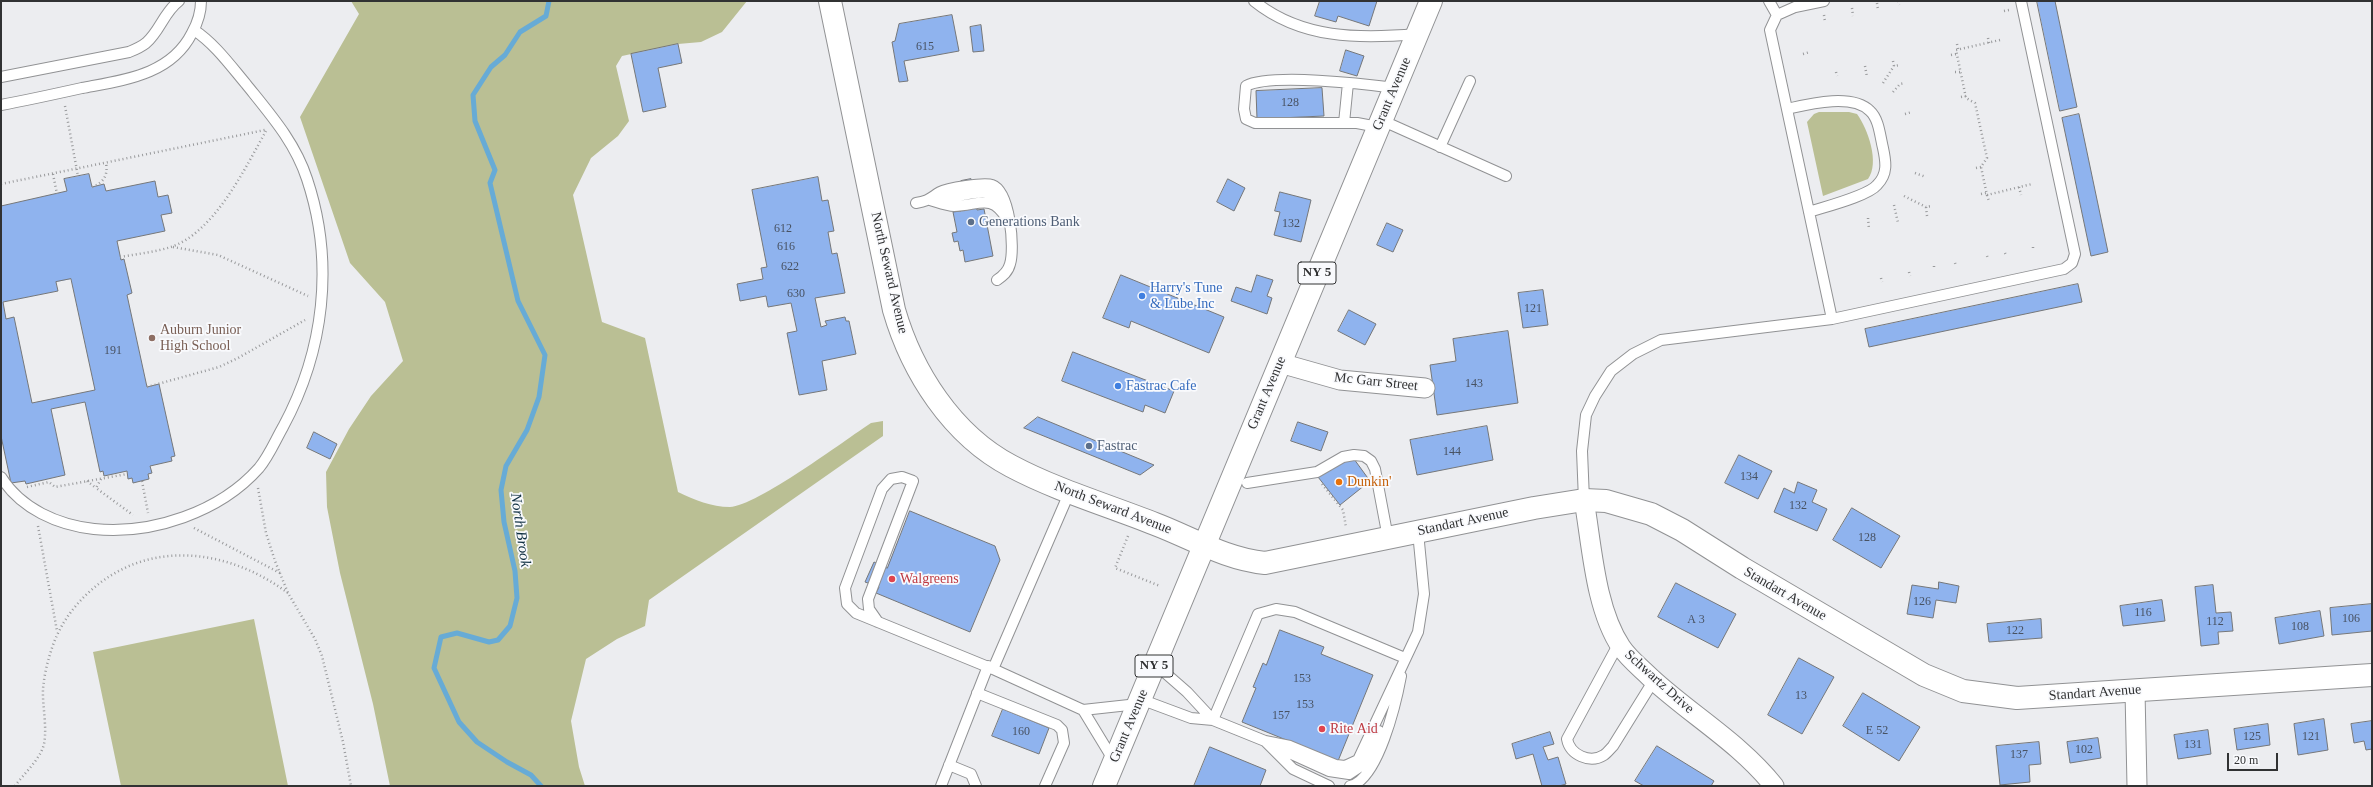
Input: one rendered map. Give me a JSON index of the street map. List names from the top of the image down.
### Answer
{
  "streets": {
    "main road": [
      "Grant Avenue",
      "North Seward Avenue",
      "NY 5",
      "Standart Avenue"
    ],
    "street": ["Mc Garr Street", "Schwartz Drive"]
  },
  "crossings": [
    ["Grant Avenue", "North Seward Avenue"],
    ["Grant Avenue", "Mc Garr Street"],
    ["Grant Avenue", "Standart Avenue"],
    ["North Seward Avenue", "Standart Avenue"],
    ["Standart Avenue", "Schwartz Drive"]
  ],
  "water": ["North Brook"],
  "places": [
    "Generations Bank",
    "Harry's Tune & Lube Inc",
    "Auburn Junior High School",
    "Fastrac Cafe",
    "Fastrac",
    "Dunkin'",
    "Walgreens",
    "Rite Aid"
  ],
  "house_numbers": [
    "615",
    "128",
    "132",
    "612",
    "616",
    "622",
    "630",
    "121",
    "191",
    "143",
    "144",
    "134",
    "132",
    "128",
    "126",
    "116",
    "106",
    "A 3",
    "112",
    "108",
    "122",
    "153",
    "13",
    "153",
    "157",
    "E 52",
    "160",
    "125",
    "121",
    "131",
    "102",
    "137"
  ],
  "scale_bar": "20 m"
}
